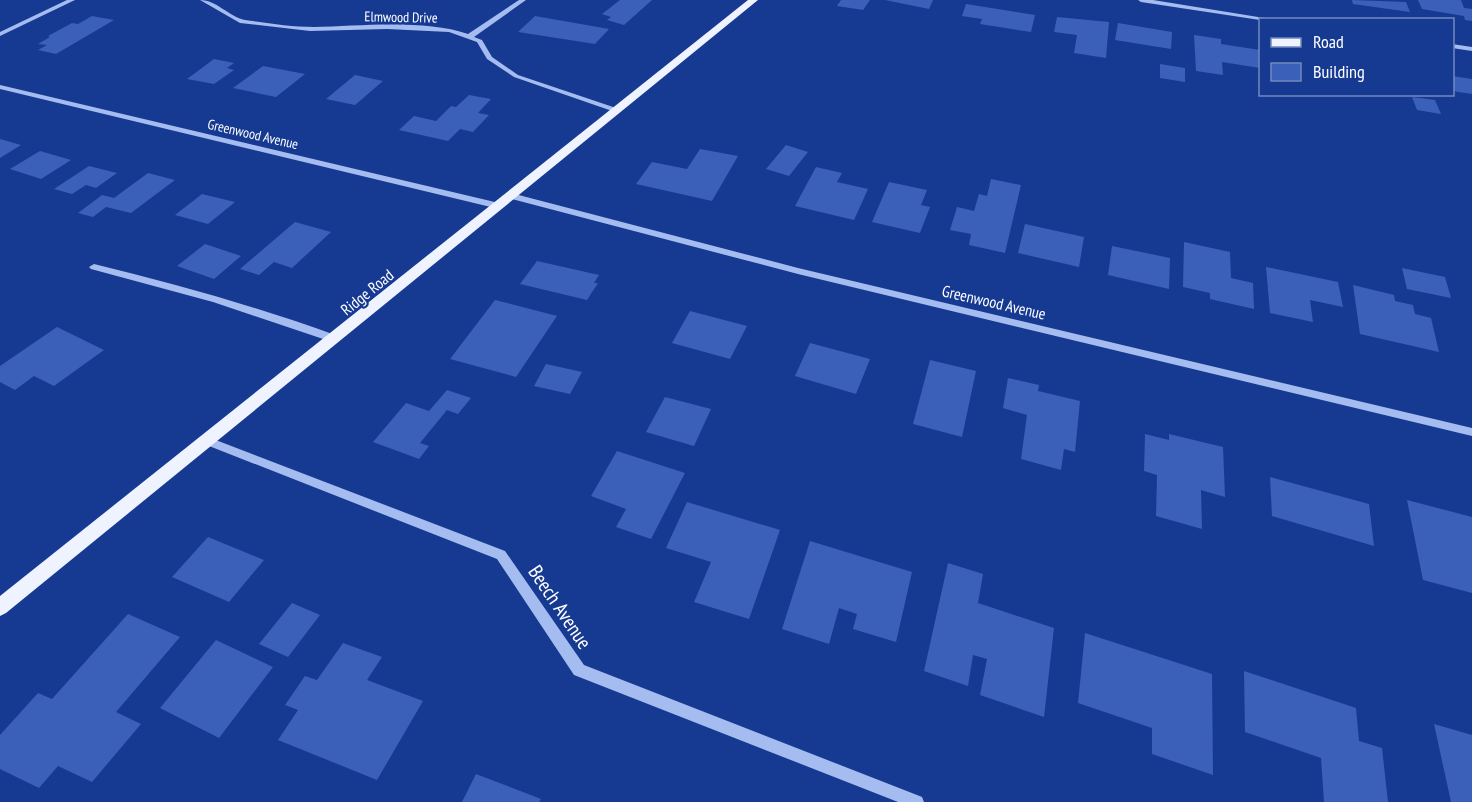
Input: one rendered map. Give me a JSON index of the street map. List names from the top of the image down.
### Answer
{
  "streets": {
    "main road": ["Ridge Road"],
    "street": ["Elmwood Drive", "Greenwood Avenue", "Beech Avenue"]
  },
  "crossings": [
    ["Greenwood Avenue", "Ridge Road"],
    ["Ridge Road", "Beech Avenue"]
  ],
  "legend": ["Road", "Building"]
}
